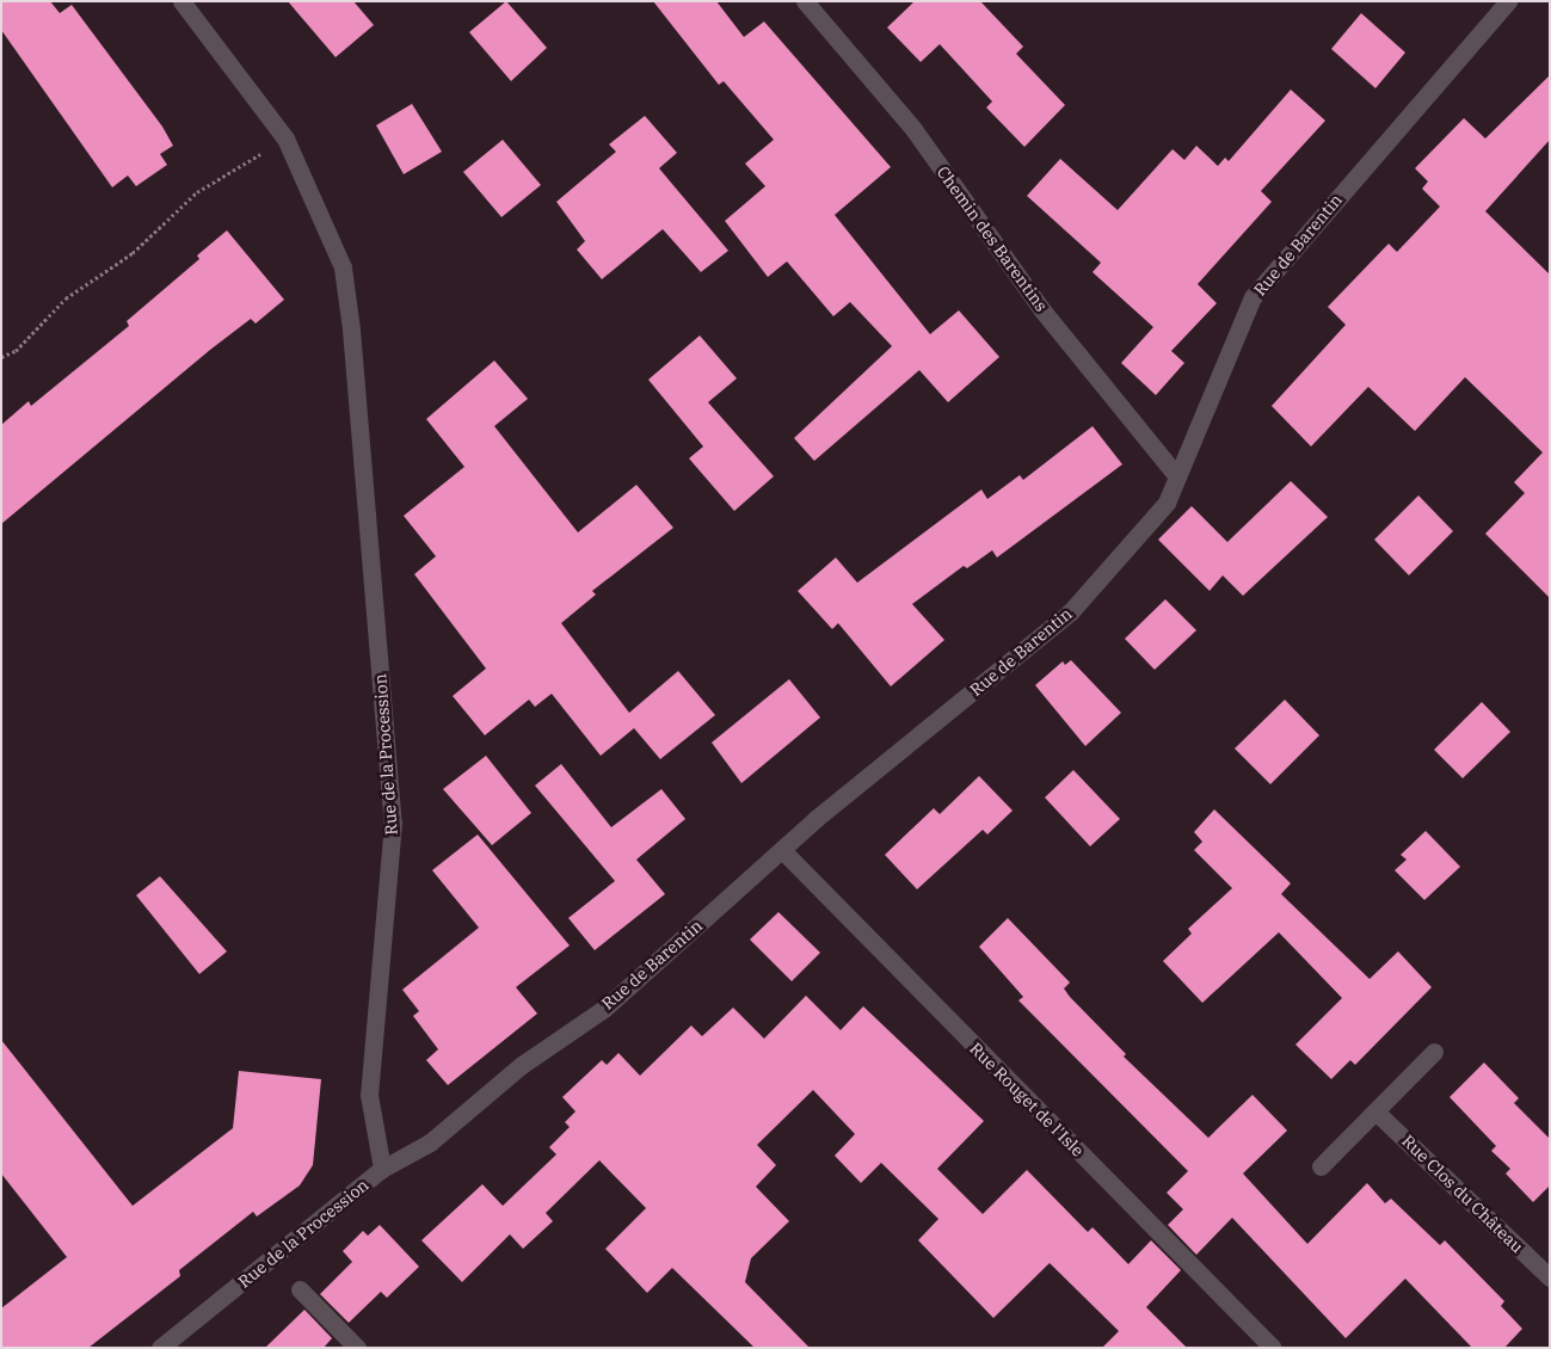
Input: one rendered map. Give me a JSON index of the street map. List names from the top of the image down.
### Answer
{
  "streets": {
    "street": [
      "Chemin des Barentins",
      "Rue de Barentin",
      "Rue de la Procession",
      "Rue Rouget de l'Isle",
      "Rue Clos du Château"
    ]
  },
  "crossings": [
    ["Chemin des Barentins", "Rue de Barentin"],
    ["Rue de Barentin", "Rue de la Procession"],
    ["Rue de Barentin", "Rue Rouget de l'Isle"]
  ]
}
